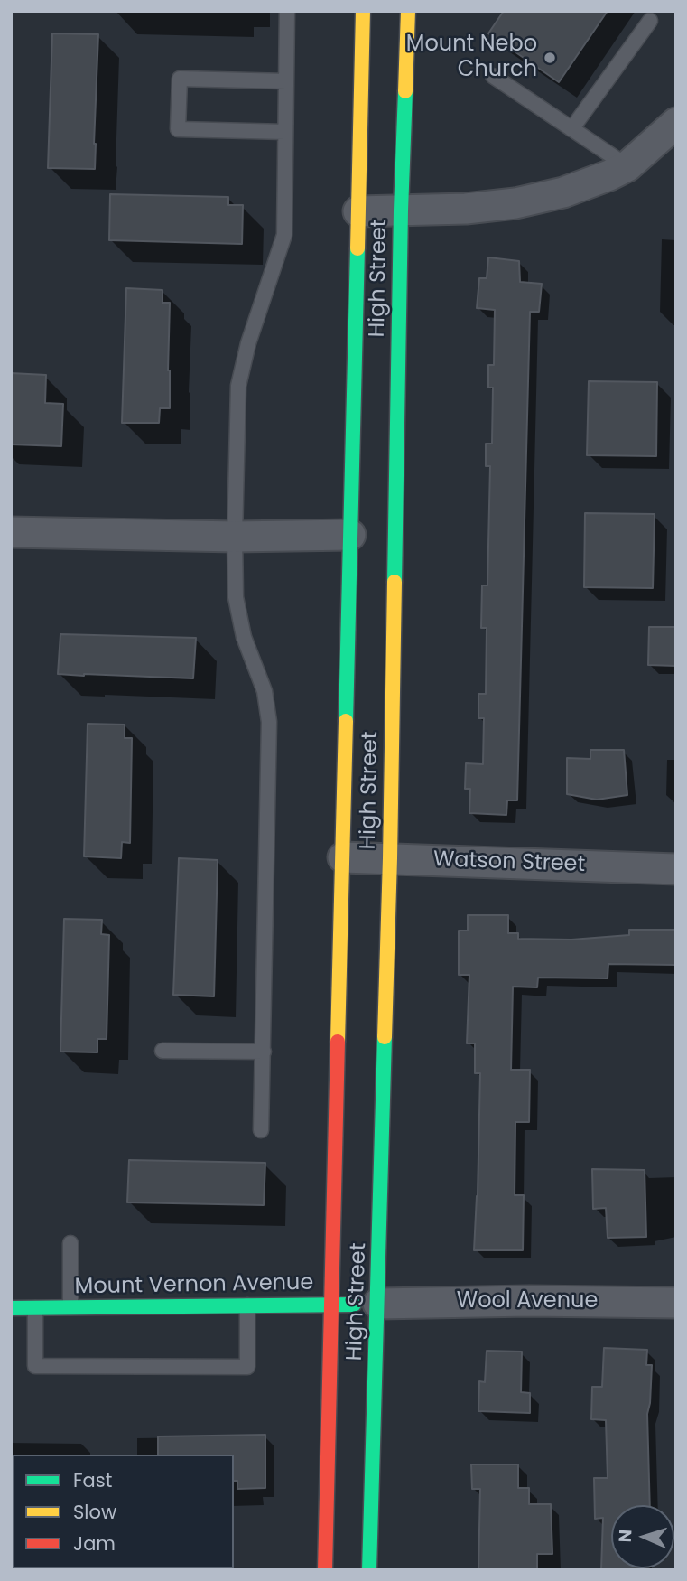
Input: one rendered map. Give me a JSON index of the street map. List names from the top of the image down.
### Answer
{
  "streets": {
    "main road": ["High Street", "Mount Vernon Avenue"],
    "street": ["Watson Street", "Wool Avenue"]
  },
  "crossings": [
    ["High Street", "Watson Street"],
    ["High Street", "Mount Vernon Avenue"],
    ["High Street", "Wool Avenue"],
    ["Mount Vernon Avenue", "Wool Avenue"]
  ],
  "places": ["Mount Nebo Church"],
  "legend": ["Fast", "Slow", "Jam"],
  "north": "left"
}
